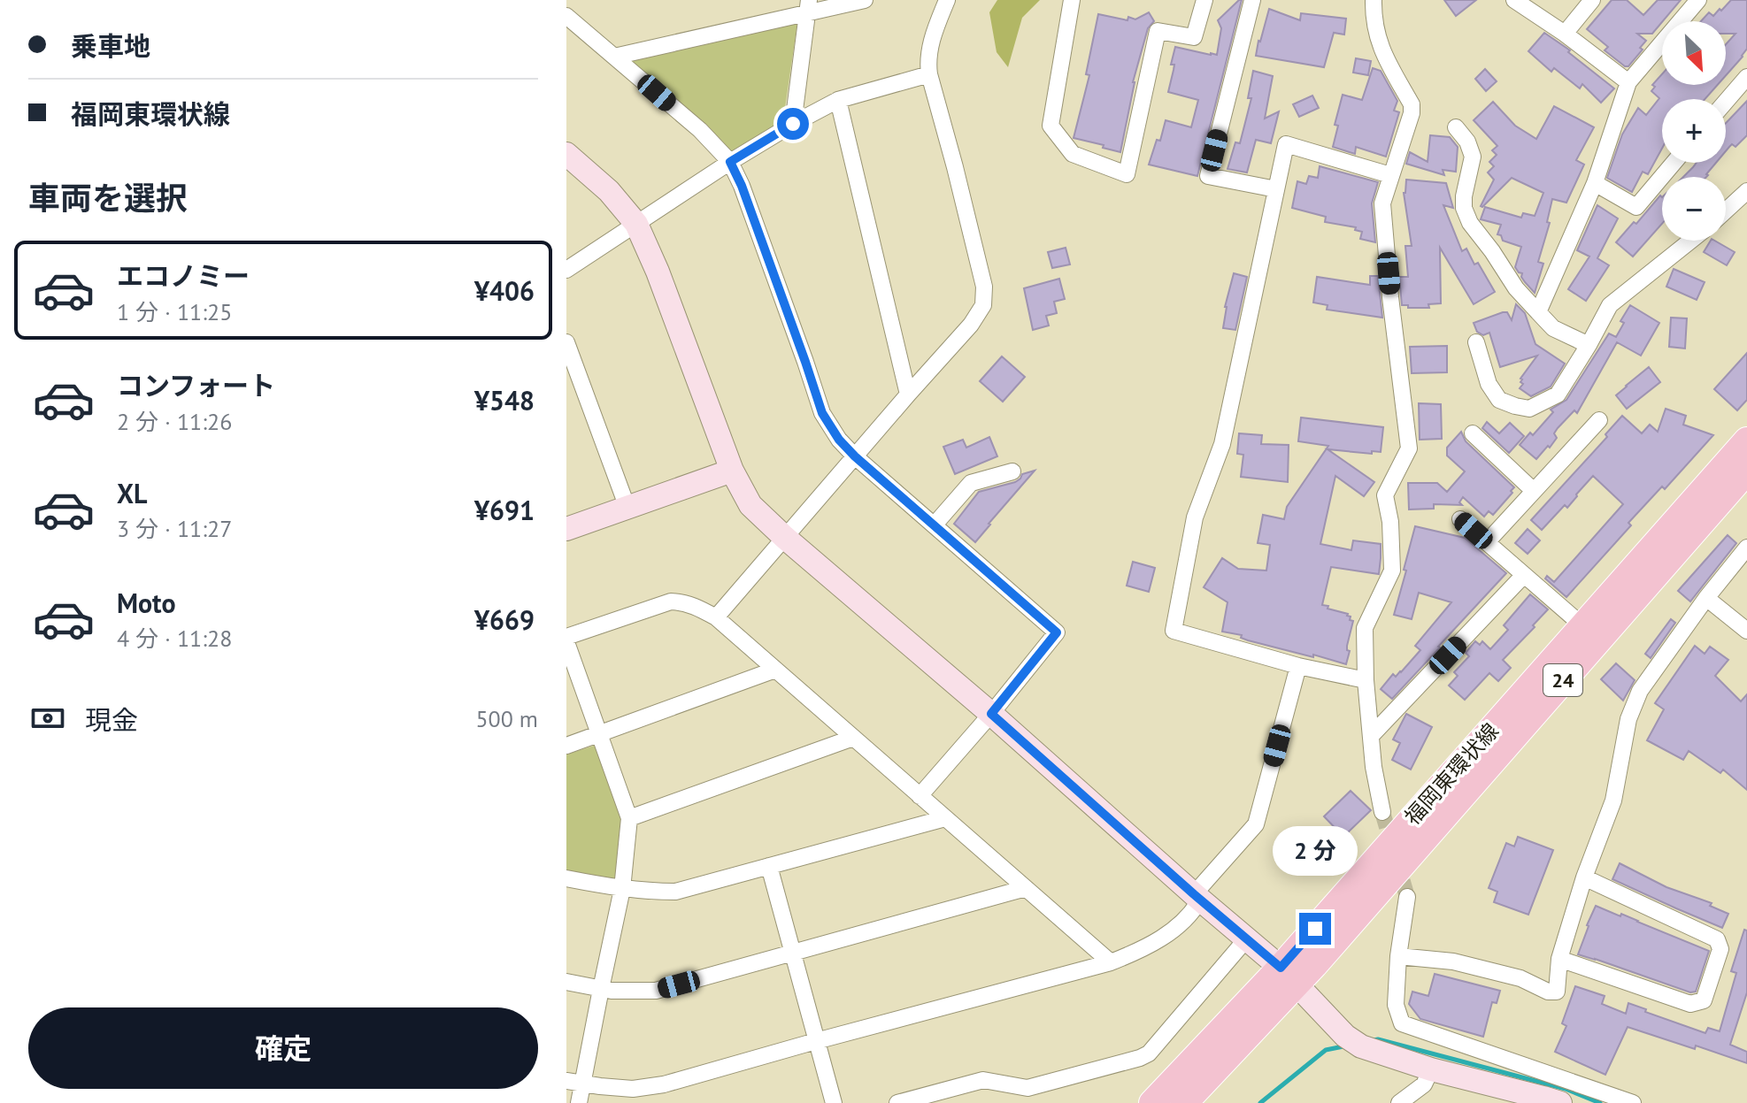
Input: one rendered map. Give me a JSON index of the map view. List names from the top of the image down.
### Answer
{
  "streets": {
    "main road": ["24", "福岡東環状線"]
  },
  "north": "bottom right",
  "page": {
    "banner": ["乗車地", "福岡東環状線"],
    "map_buttons": ["+", "−"],
    "heading": "車両を選択",
    "list": [
      {
        "name": "エコノミー",
        "note": "1 分 · 11:25",
        "value": "¥406"
      },
      {
        "name": "コンフォート",
        "note": "2 分 · 11:26",
        "value": "¥548"
      },
      {
        "name": "XL",
        "note": "3 分 · 11:27",
        "value": "¥691"
      },
      {
        "name": "Moto",
        "note": "4 分 · 11:28",
        "value": "¥669"
      }
    ],
    "pay": ["現金", "500 m"],
    "bubble": "2 分",
    "buttons": "確定"
  }
}
